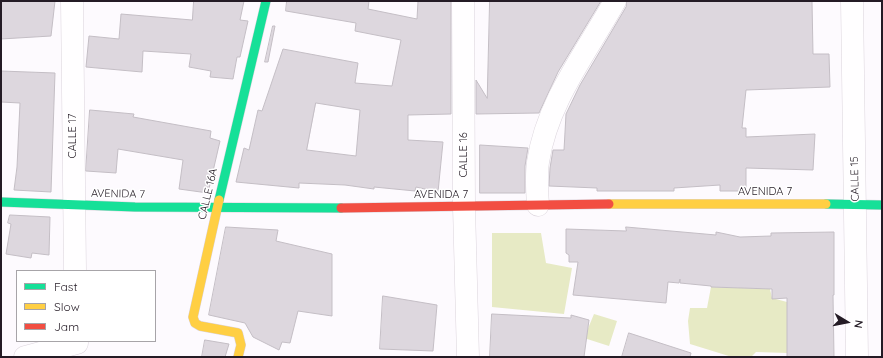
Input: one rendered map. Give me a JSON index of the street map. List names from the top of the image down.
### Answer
{
  "streets": {
    "street": [
      "CALLE 17",
      "CALLE 16",
      "CALLE 15",
      "AVENIDA 7",
      "CALLE 16A"
    ]
  },
  "crossings": [
    ["CALLE 17", "AVENIDA 7"],
    ["CALLE 16", "AVENIDA 7"],
    ["CALLE 15", "AVENIDA 7"],
    ["AVENIDA 7", "CALLE 16A"]
  ],
  "legend": ["Fast", "Slow", "Jam"],
  "north": "right"
}
